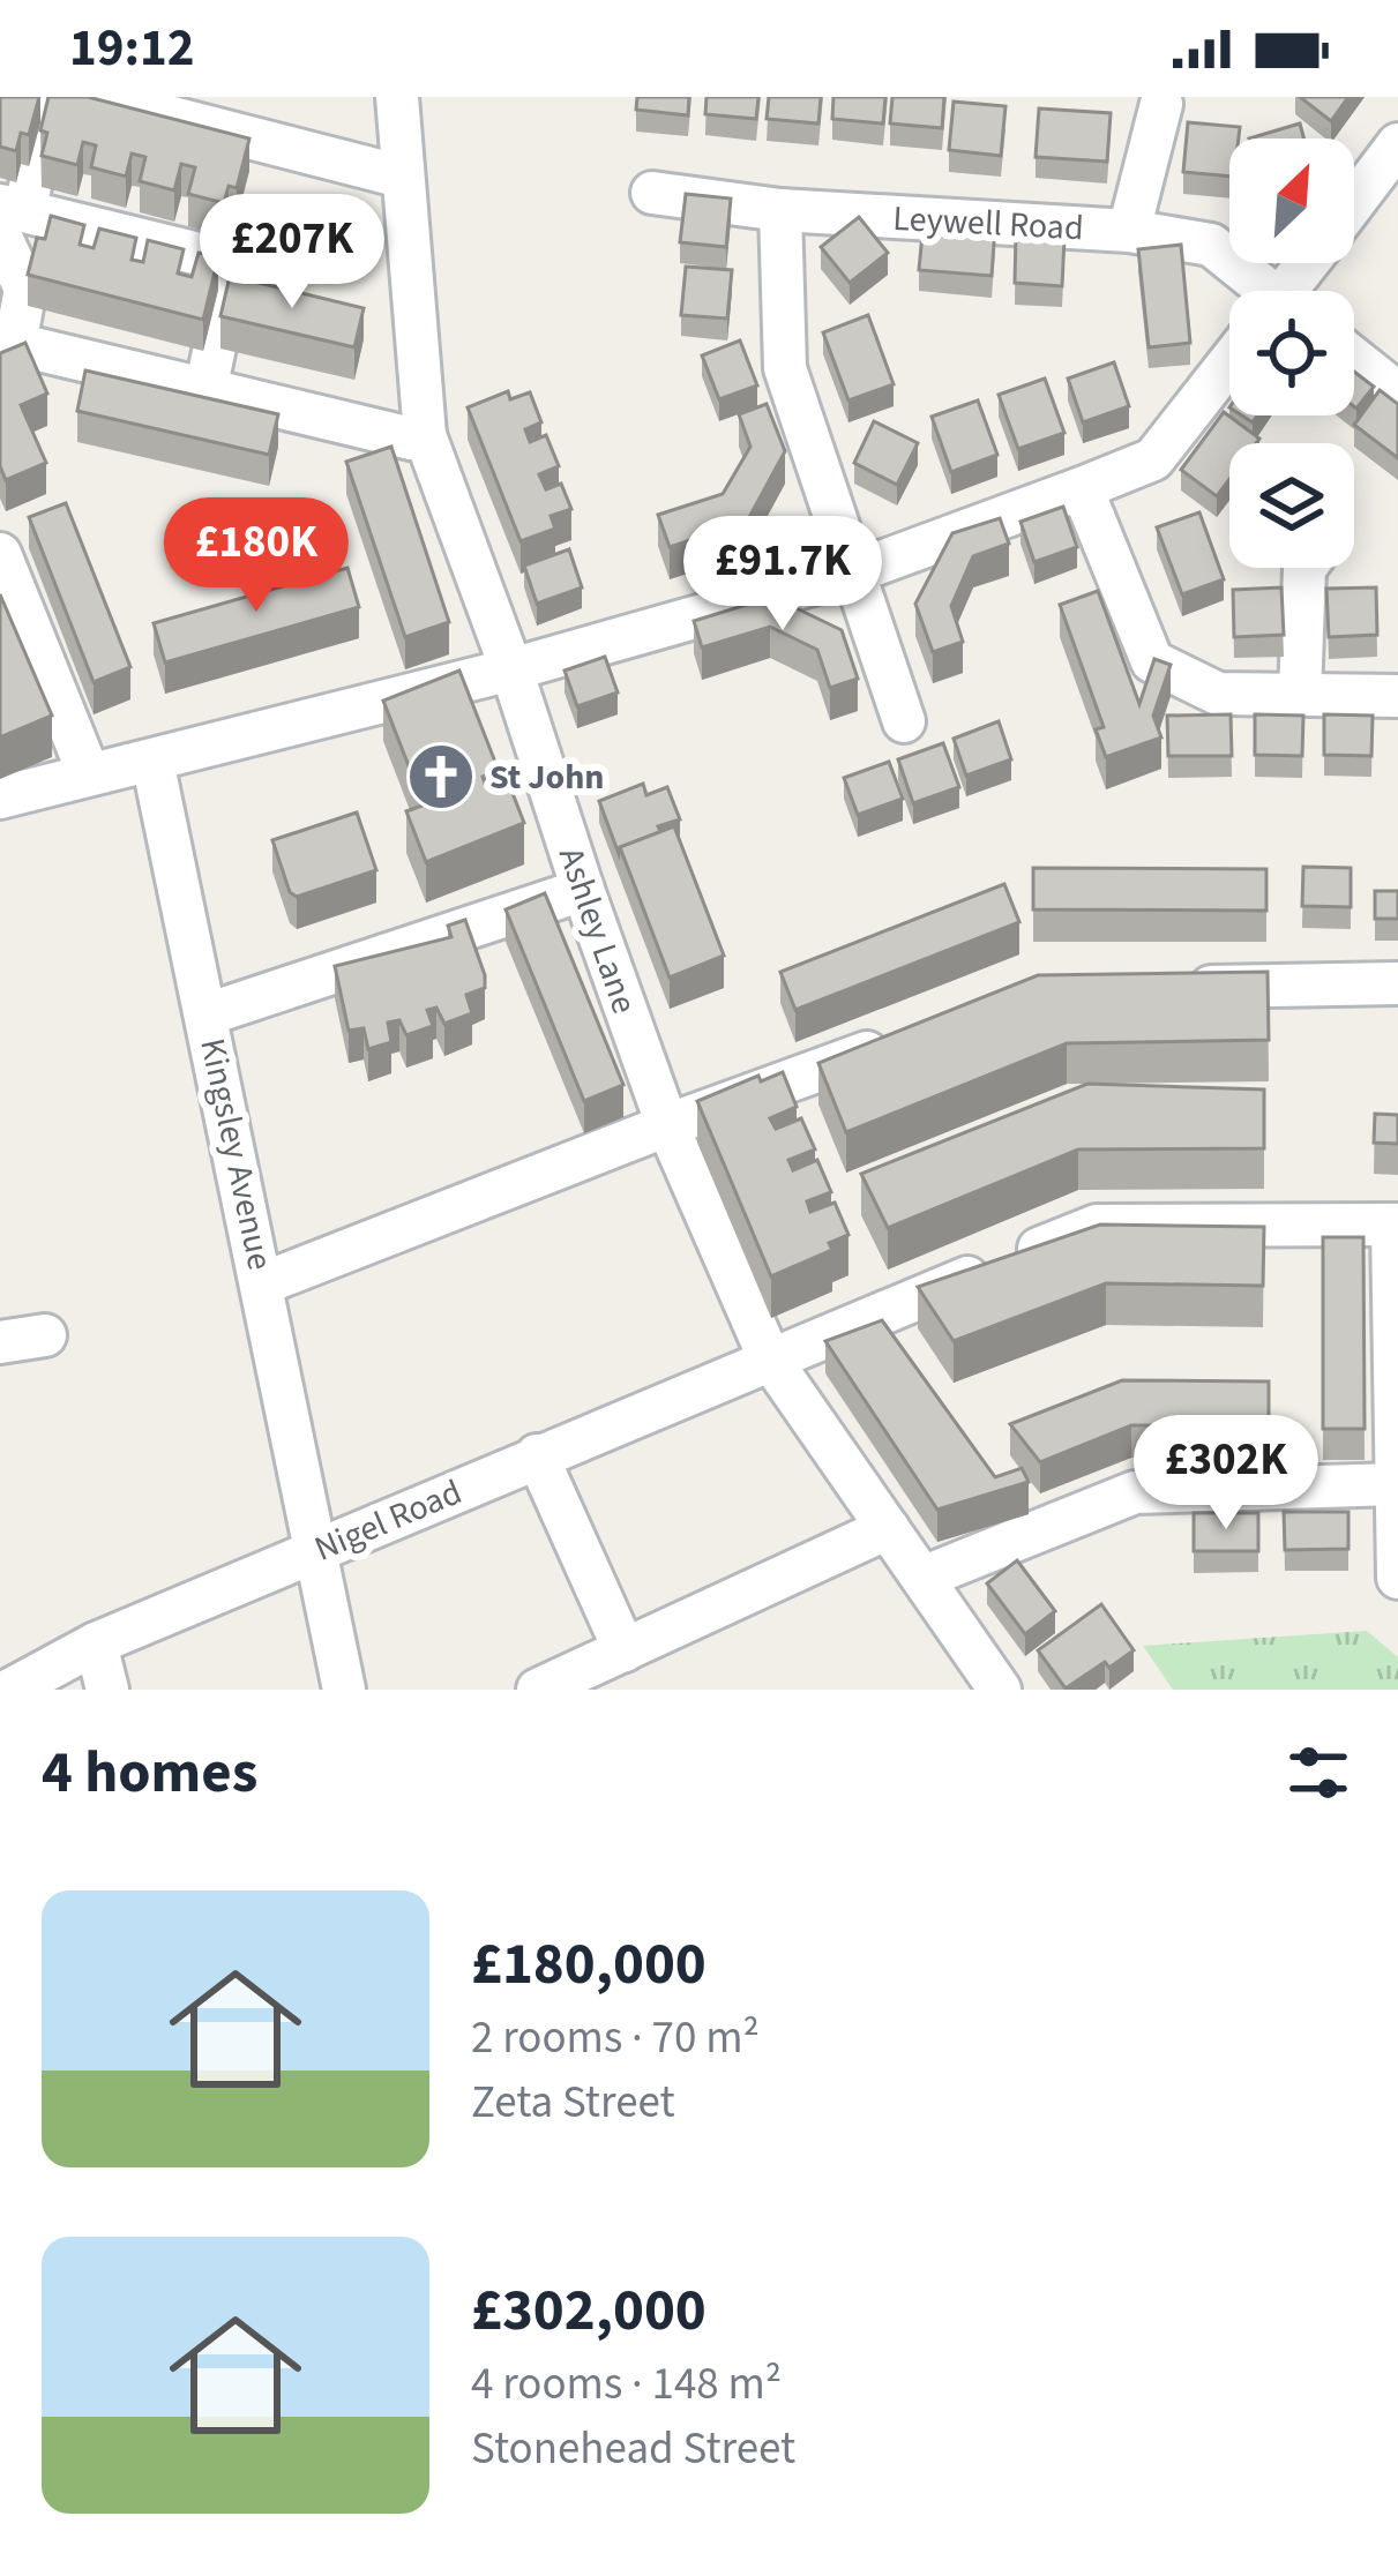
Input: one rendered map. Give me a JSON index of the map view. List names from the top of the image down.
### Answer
{
  "streets": {
    "street": [
      "Leywell Road",
      "Ashley Lane",
      "Kingsley Avenue",
      "Nigel Road"
    ]
  },
  "crossings": [
    ["Ashley Lane", "Nigel Road"],
    ["Kingsley Avenue", "Nigel Road"]
  ],
  "places": {
    "church": ["St John"]
  },
  "north": "top right",
  "page": {
    "status": "19:12",
    "price": [
      "£207K",
      "£180K",
      "£91.7K",
      "£302K"
    ],
    "heading": "4 homes",
    "list": [
      {
        "name": "£180,000",
        "note": "2 rooms · 70 m² · Zeta Street"
      },
      {
        "name": "£302,000",
        "note": "4 rooms · 148 m² · Stonehead Street"
      }
    ]
  }
}
